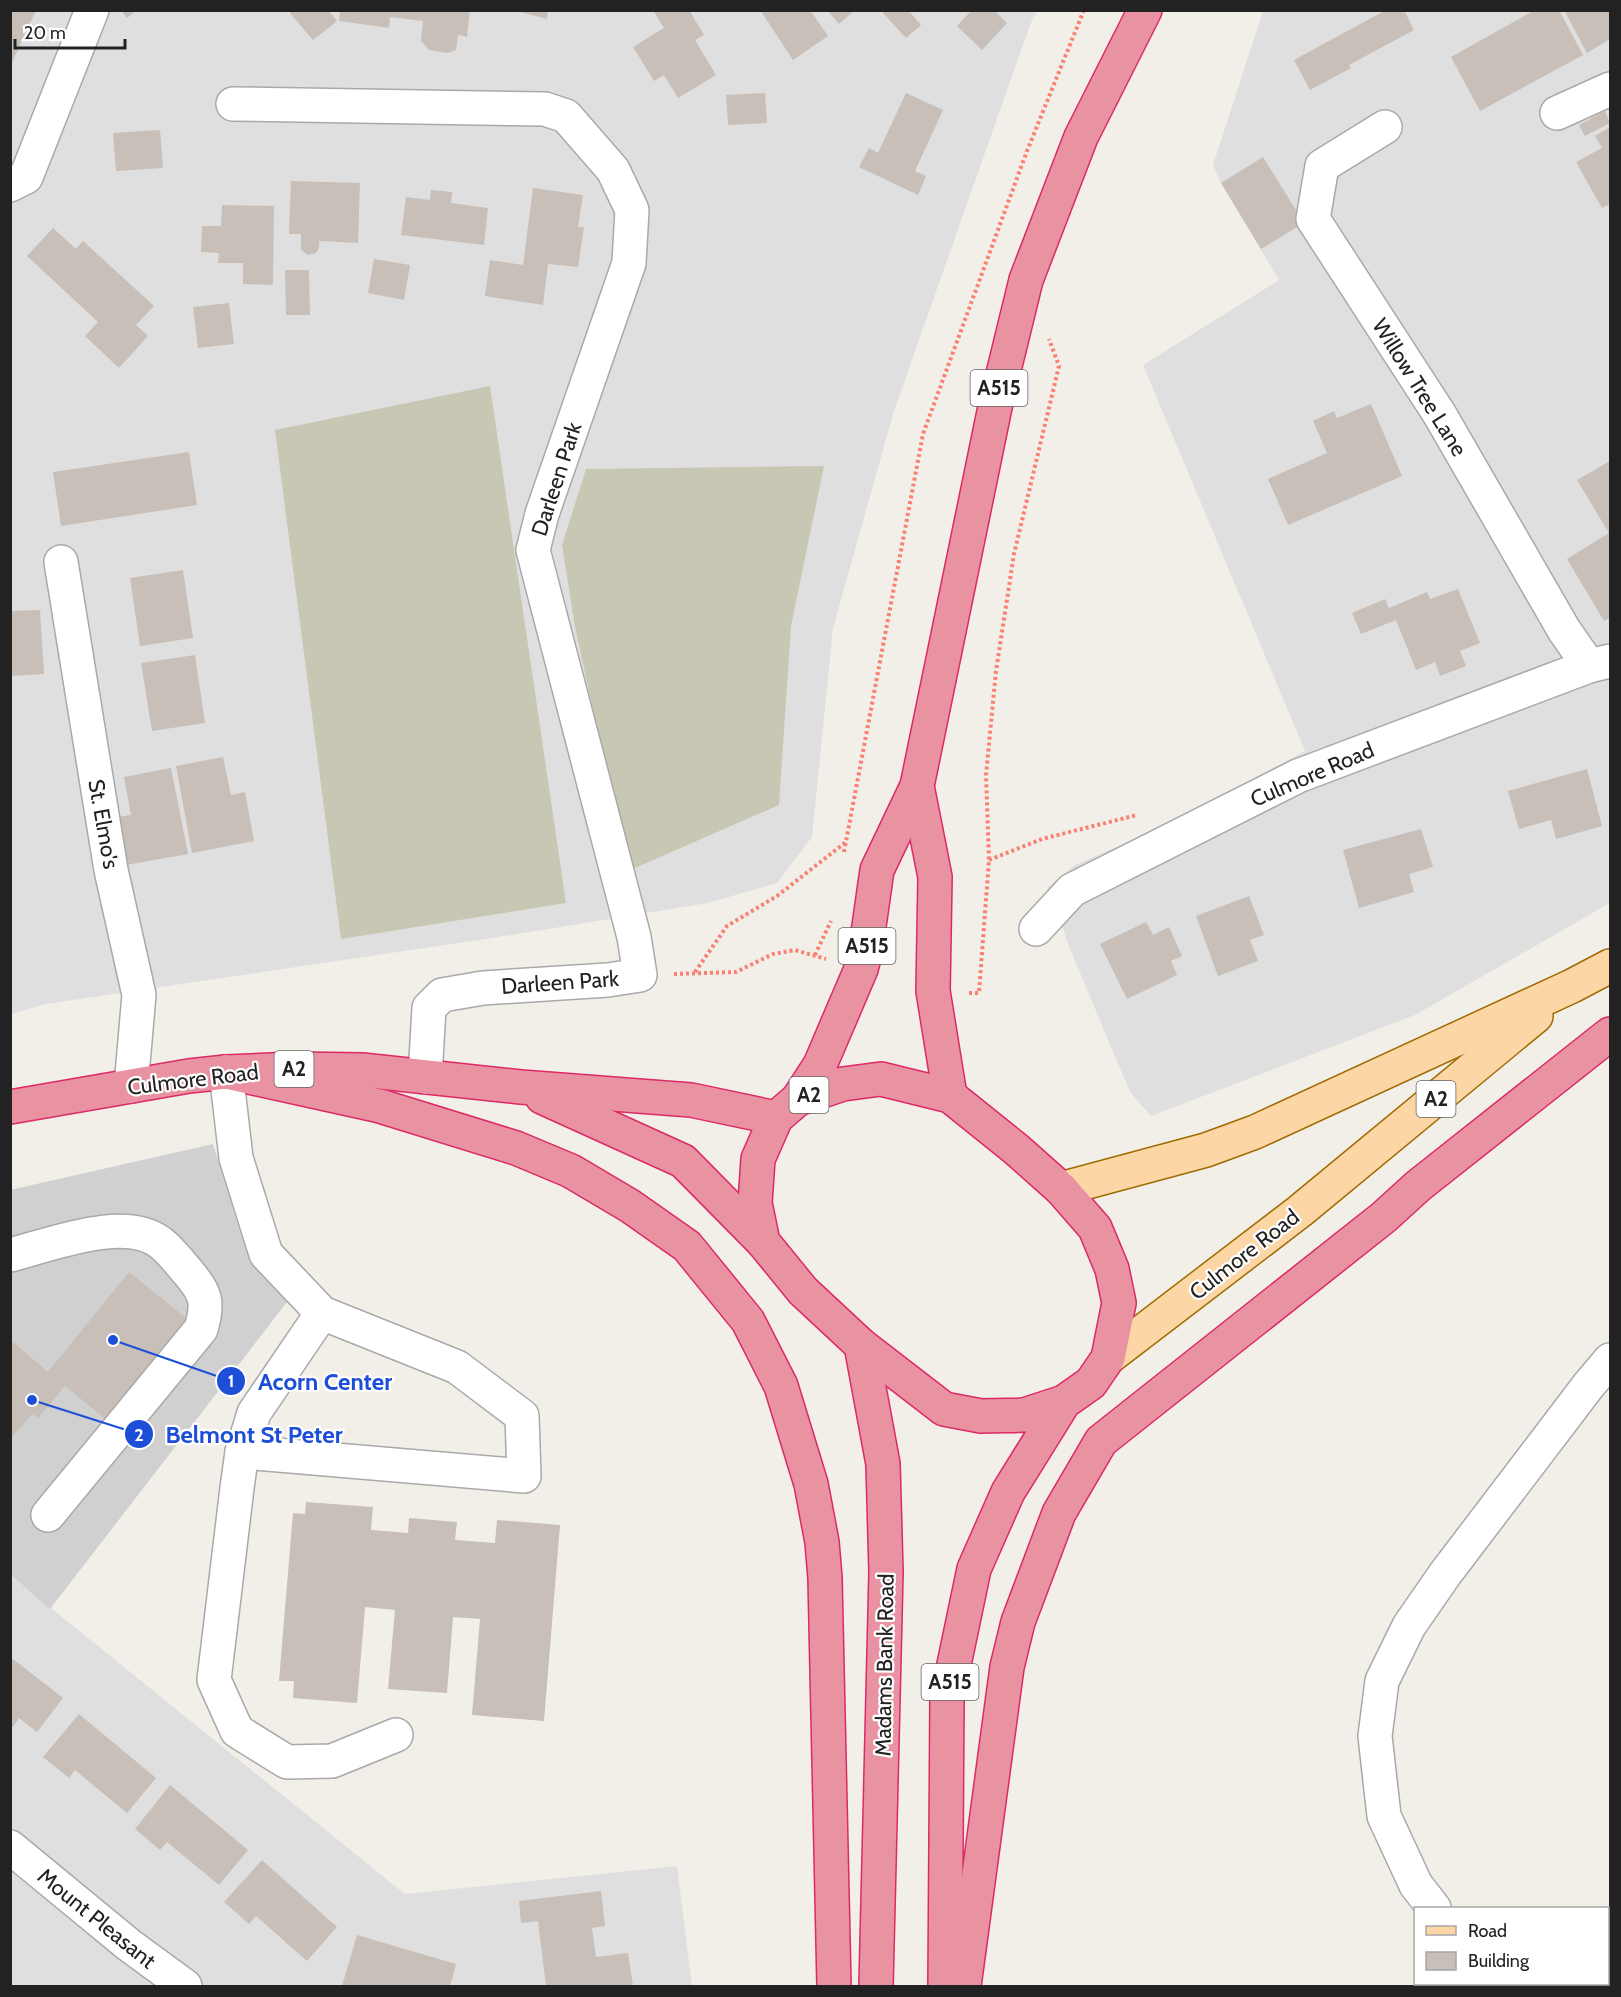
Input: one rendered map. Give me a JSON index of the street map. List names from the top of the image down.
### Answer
{
  "streets": {
    "highway": [
      "A515",
      "Culmore Road",
      "A2",
      "Madams Bank Road"
    ],
    "street": [
      "Willow Tree Lane",
      "Darleen Park",
      "St. Elmo's",
      "Mount Pleasant"
    ]
  },
  "crossings": [
    ["Willow Tree Lane", "Culmore Road"],
    ["A515", "Culmore Road"],
    ["A515", "A2"],
    ["Darleen Park", "Culmore Road"],
    ["Culmore Road", "St. Elmo's"],
    ["Culmore Road", "A2"],
    ["A2", "Madams Bank Road"]
  ],
  "places": ["Acorn Center", "Belmont St Peter"],
  "legend": ["Road", "Building"],
  "scale_bar": "20 m"
}
